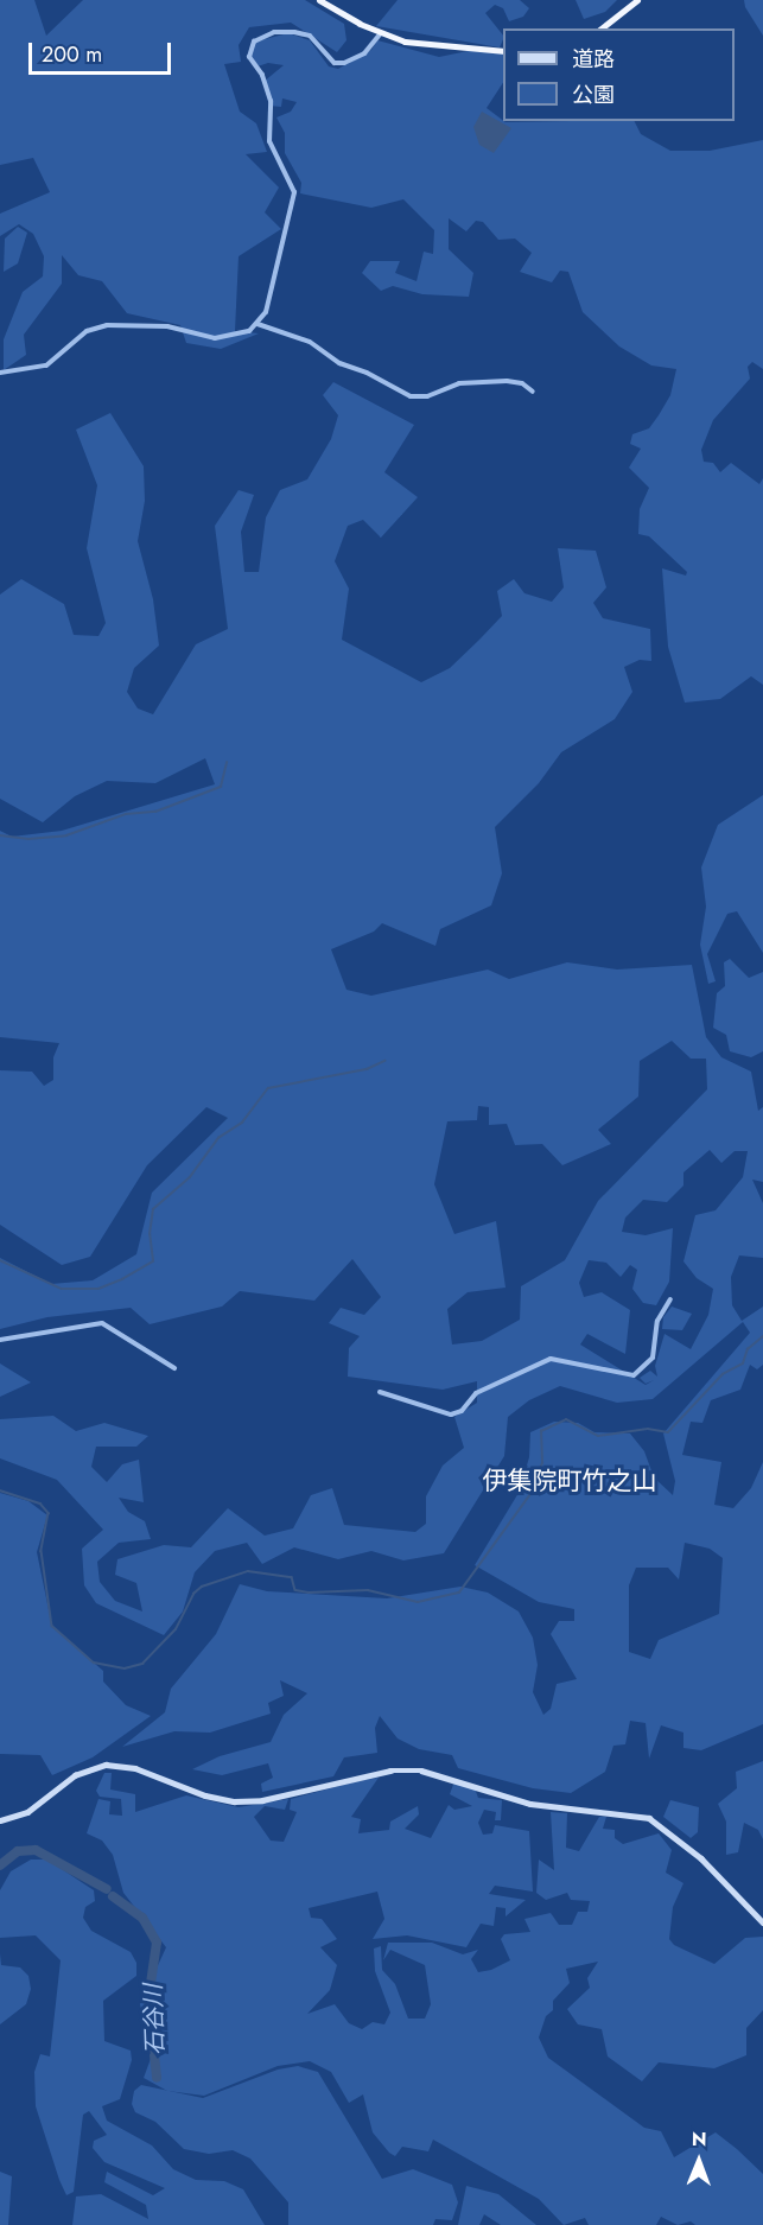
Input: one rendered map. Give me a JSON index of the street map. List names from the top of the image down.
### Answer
{
  "districts": ["伊集院町竹之山"],
  "water": ["石谷川"],
  "legend": ["道路", "公園"],
  "scale_bar": "200 m",
  "north": "top"
}
